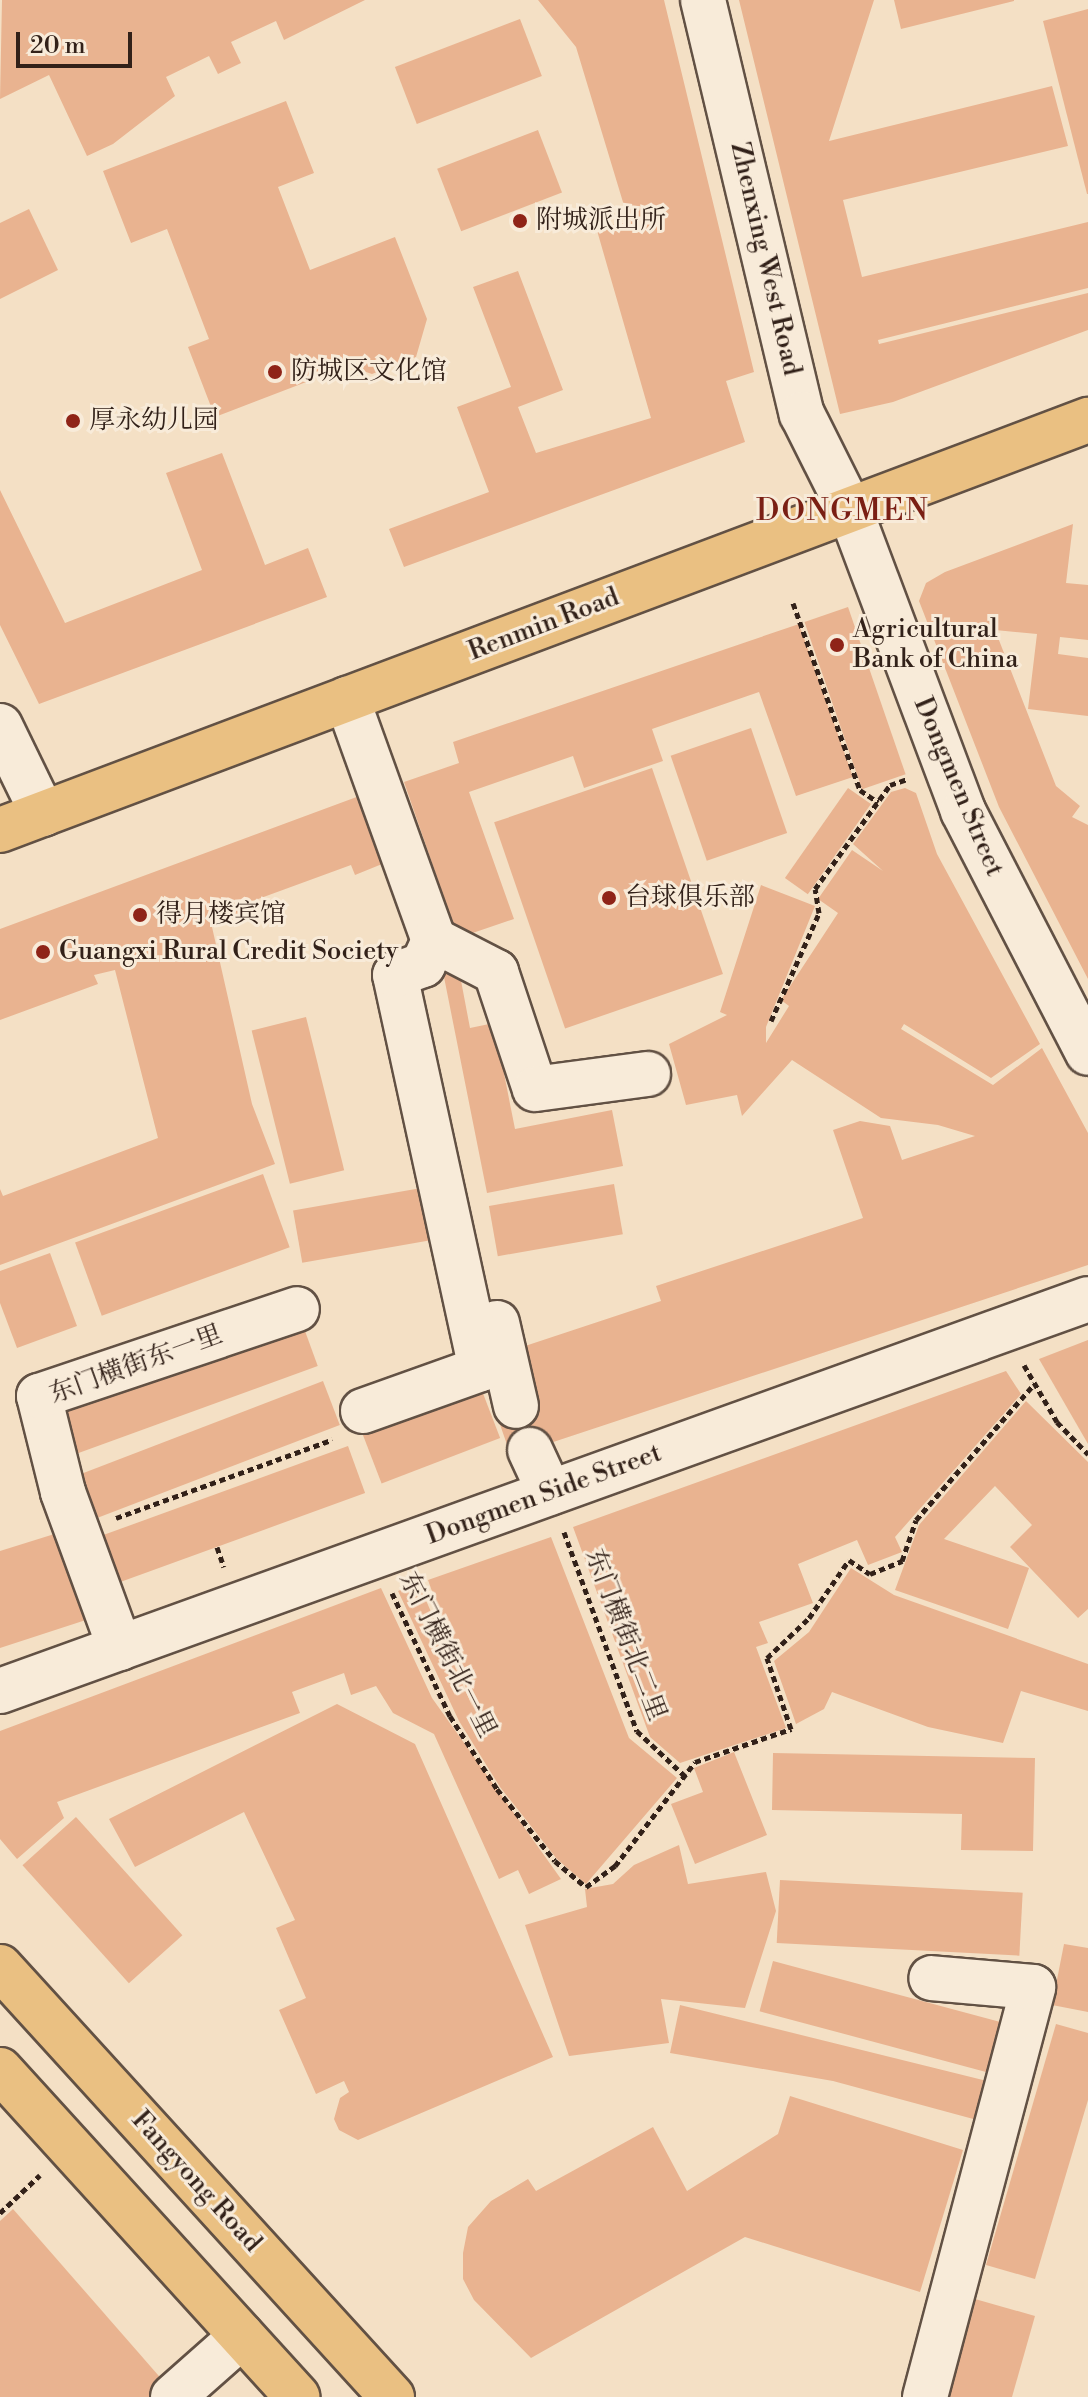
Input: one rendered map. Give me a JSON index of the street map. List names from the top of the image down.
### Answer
{
  "streets": {
    "main road": ["Renmin Road", "Fangyong Road"],
    "street": [
      "Zhenxing West Road",
      "Dongmen Street",
      "东门横街东一里",
      "Dongmen Side Street"
    ],
    "path": ["东门横街北二里", "东门横街北一里"]
  },
  "crossings": [
    ["Zhenxing West Road", "Renmin Road"],
    ["Zhenxing West Road", "Dongmen Street"],
    ["Renmin Road", "Dongmen Street"],
    ["东门横街东一里", "Dongmen Side Street"],
    ["Dongmen Side Street", "东门横街北二里"],
    ["Dongmen Side Street", "东门横街北一里"],
    ["东门横街北二里", "东门横街北一里"]
  ],
  "districts": ["DONGMEN"],
  "places": [
    "附城派出所",
    "防城区文化馆",
    "厚永幼儿园",
    "Agricultural Bank of China",
    "台球俱乐部",
    "得月楼宾馆",
    "Guangxi Rural Credit Society"
  ],
  "scale_bar": "20 m"
}
